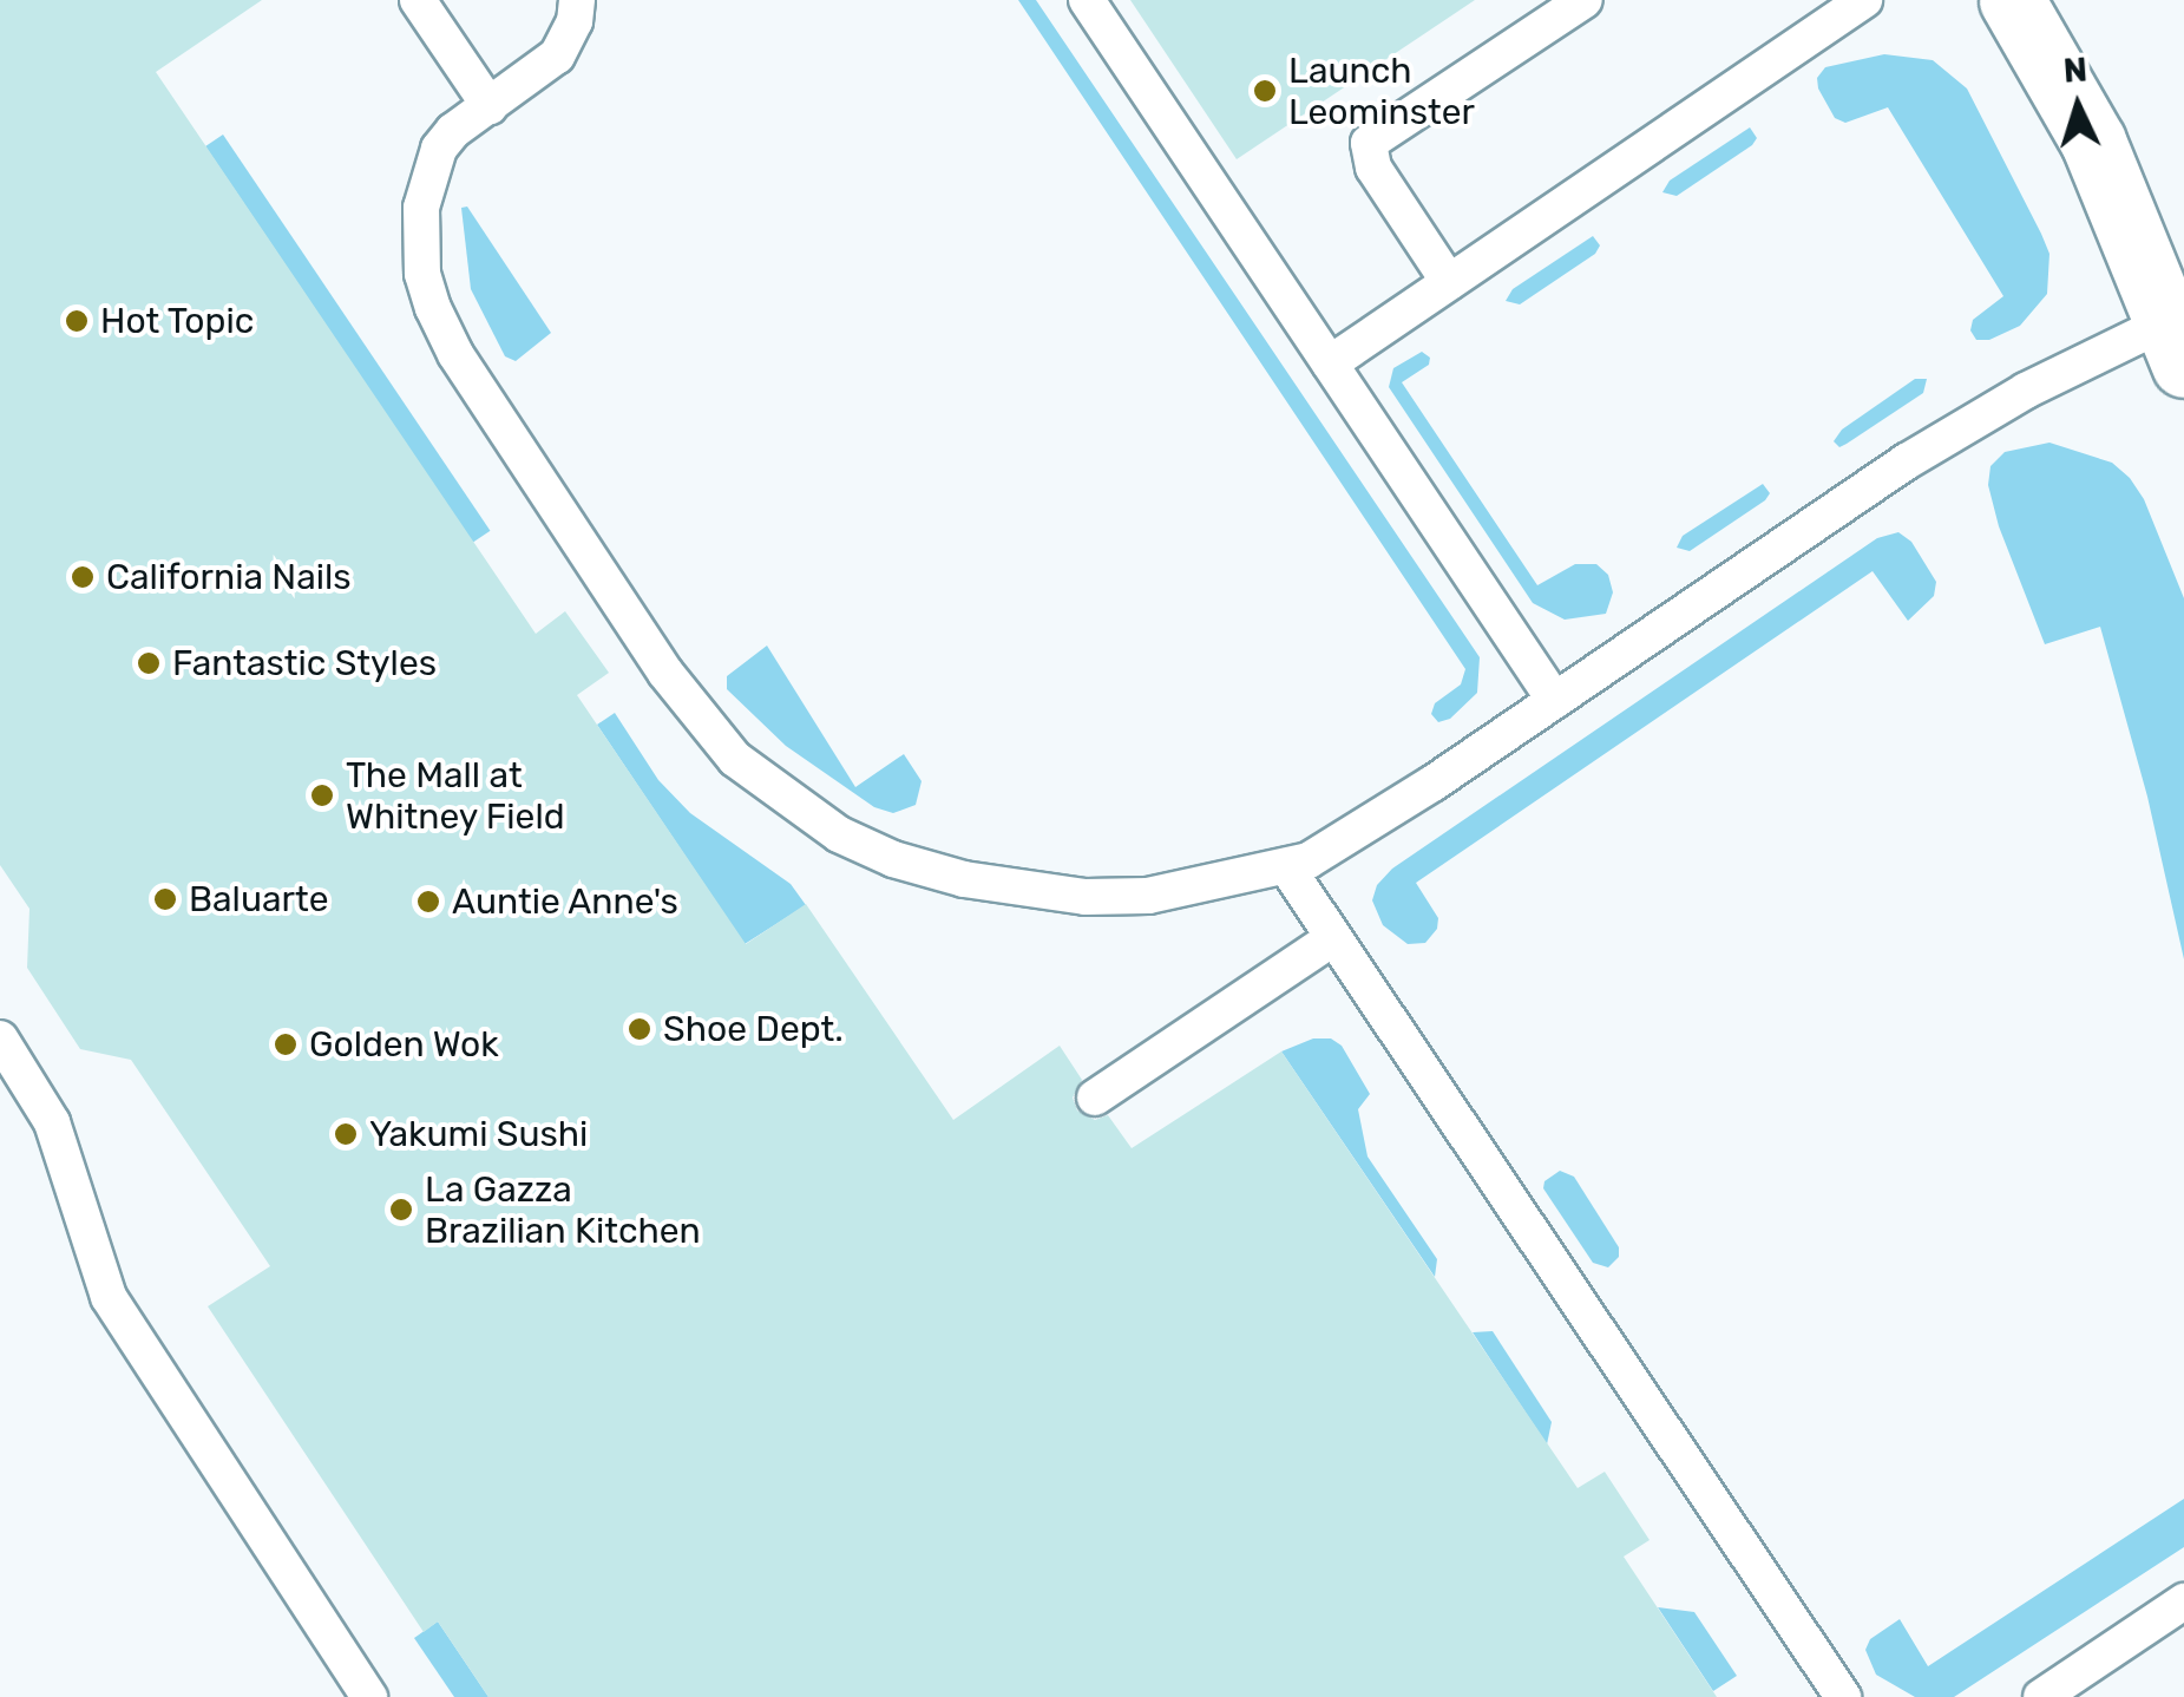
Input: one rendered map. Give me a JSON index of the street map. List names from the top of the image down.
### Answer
{
  "places": [
    "Launch Leominster",
    "Hot Topic",
    "California Nails",
    "Fantastic Styles",
    "The Mall at Whitney Field",
    "Baluarte",
    "Auntie Anne's",
    "Shoe Dept.",
    "Golden Wok",
    "Yakumi Sushi",
    "La Gazza Brazilian Kitchen"
  ],
  "north": "top"
}
